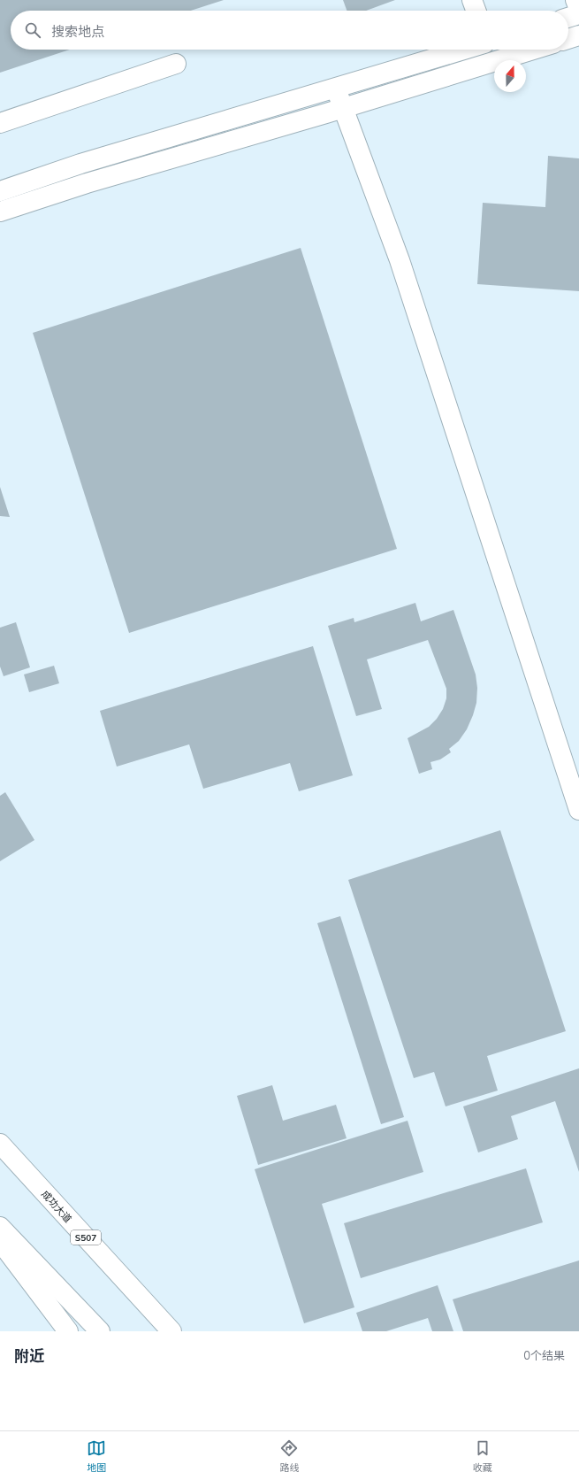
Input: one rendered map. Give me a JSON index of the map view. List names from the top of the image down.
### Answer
{
  "streets": {
    "main road": ["成功大道", "S507"]
  },
  "north": "top",
  "page": {
    "search": "搜索地点",
    "heading": ["附近", "0个结果"],
    "nav": ["地图", "路线", "收藏"]
  }
}
